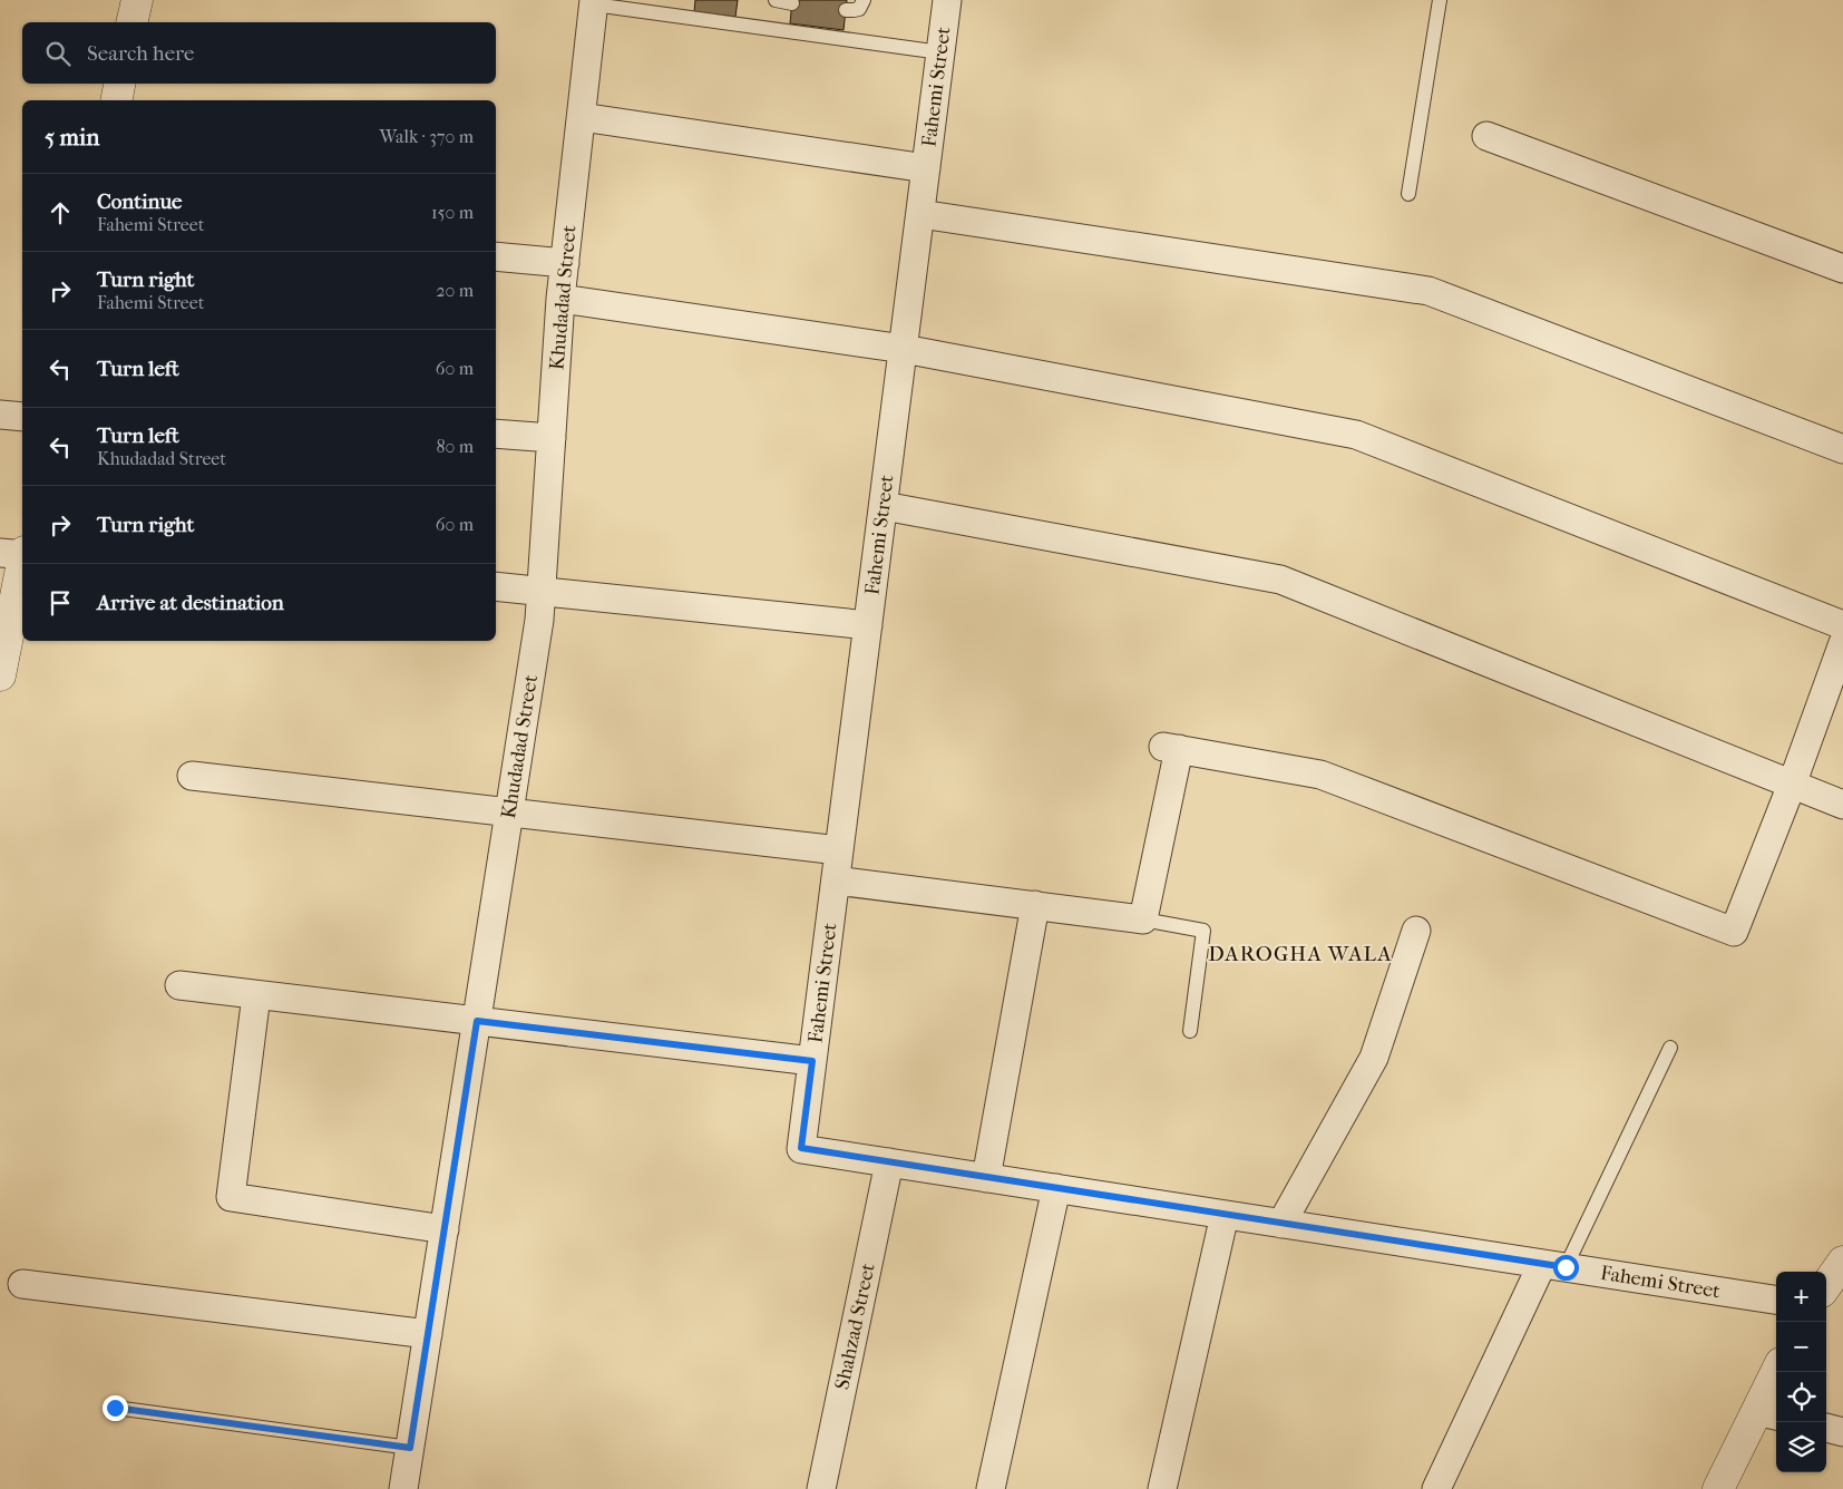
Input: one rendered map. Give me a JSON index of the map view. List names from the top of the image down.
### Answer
{
  "streets": {
    "street": ["Fahemi Street", "Khudadad Street", "Shahzad Street"]
  },
  "crossings": [
    ["Fahemi Street", "Shahzad Street"]
  ],
  "districts": ["DAROGHA WALA"],
  "page": {
    "search": "Search here",
    "heading": ["5 min", "Walk · 370 m"],
    "list": [
      ["Continue", "Fahemi Street", "150 m"],
      ["Turn right", "Fahemi Street", "20 m"],
      ["Turn left", "60 m"],
      ["Turn left", "Khudadad Street", "80 m"],
      ["Turn right", "60 m"],
      "Arrive at destination"
    ],
    "map_buttons": ["+", "−"]
  }
}
